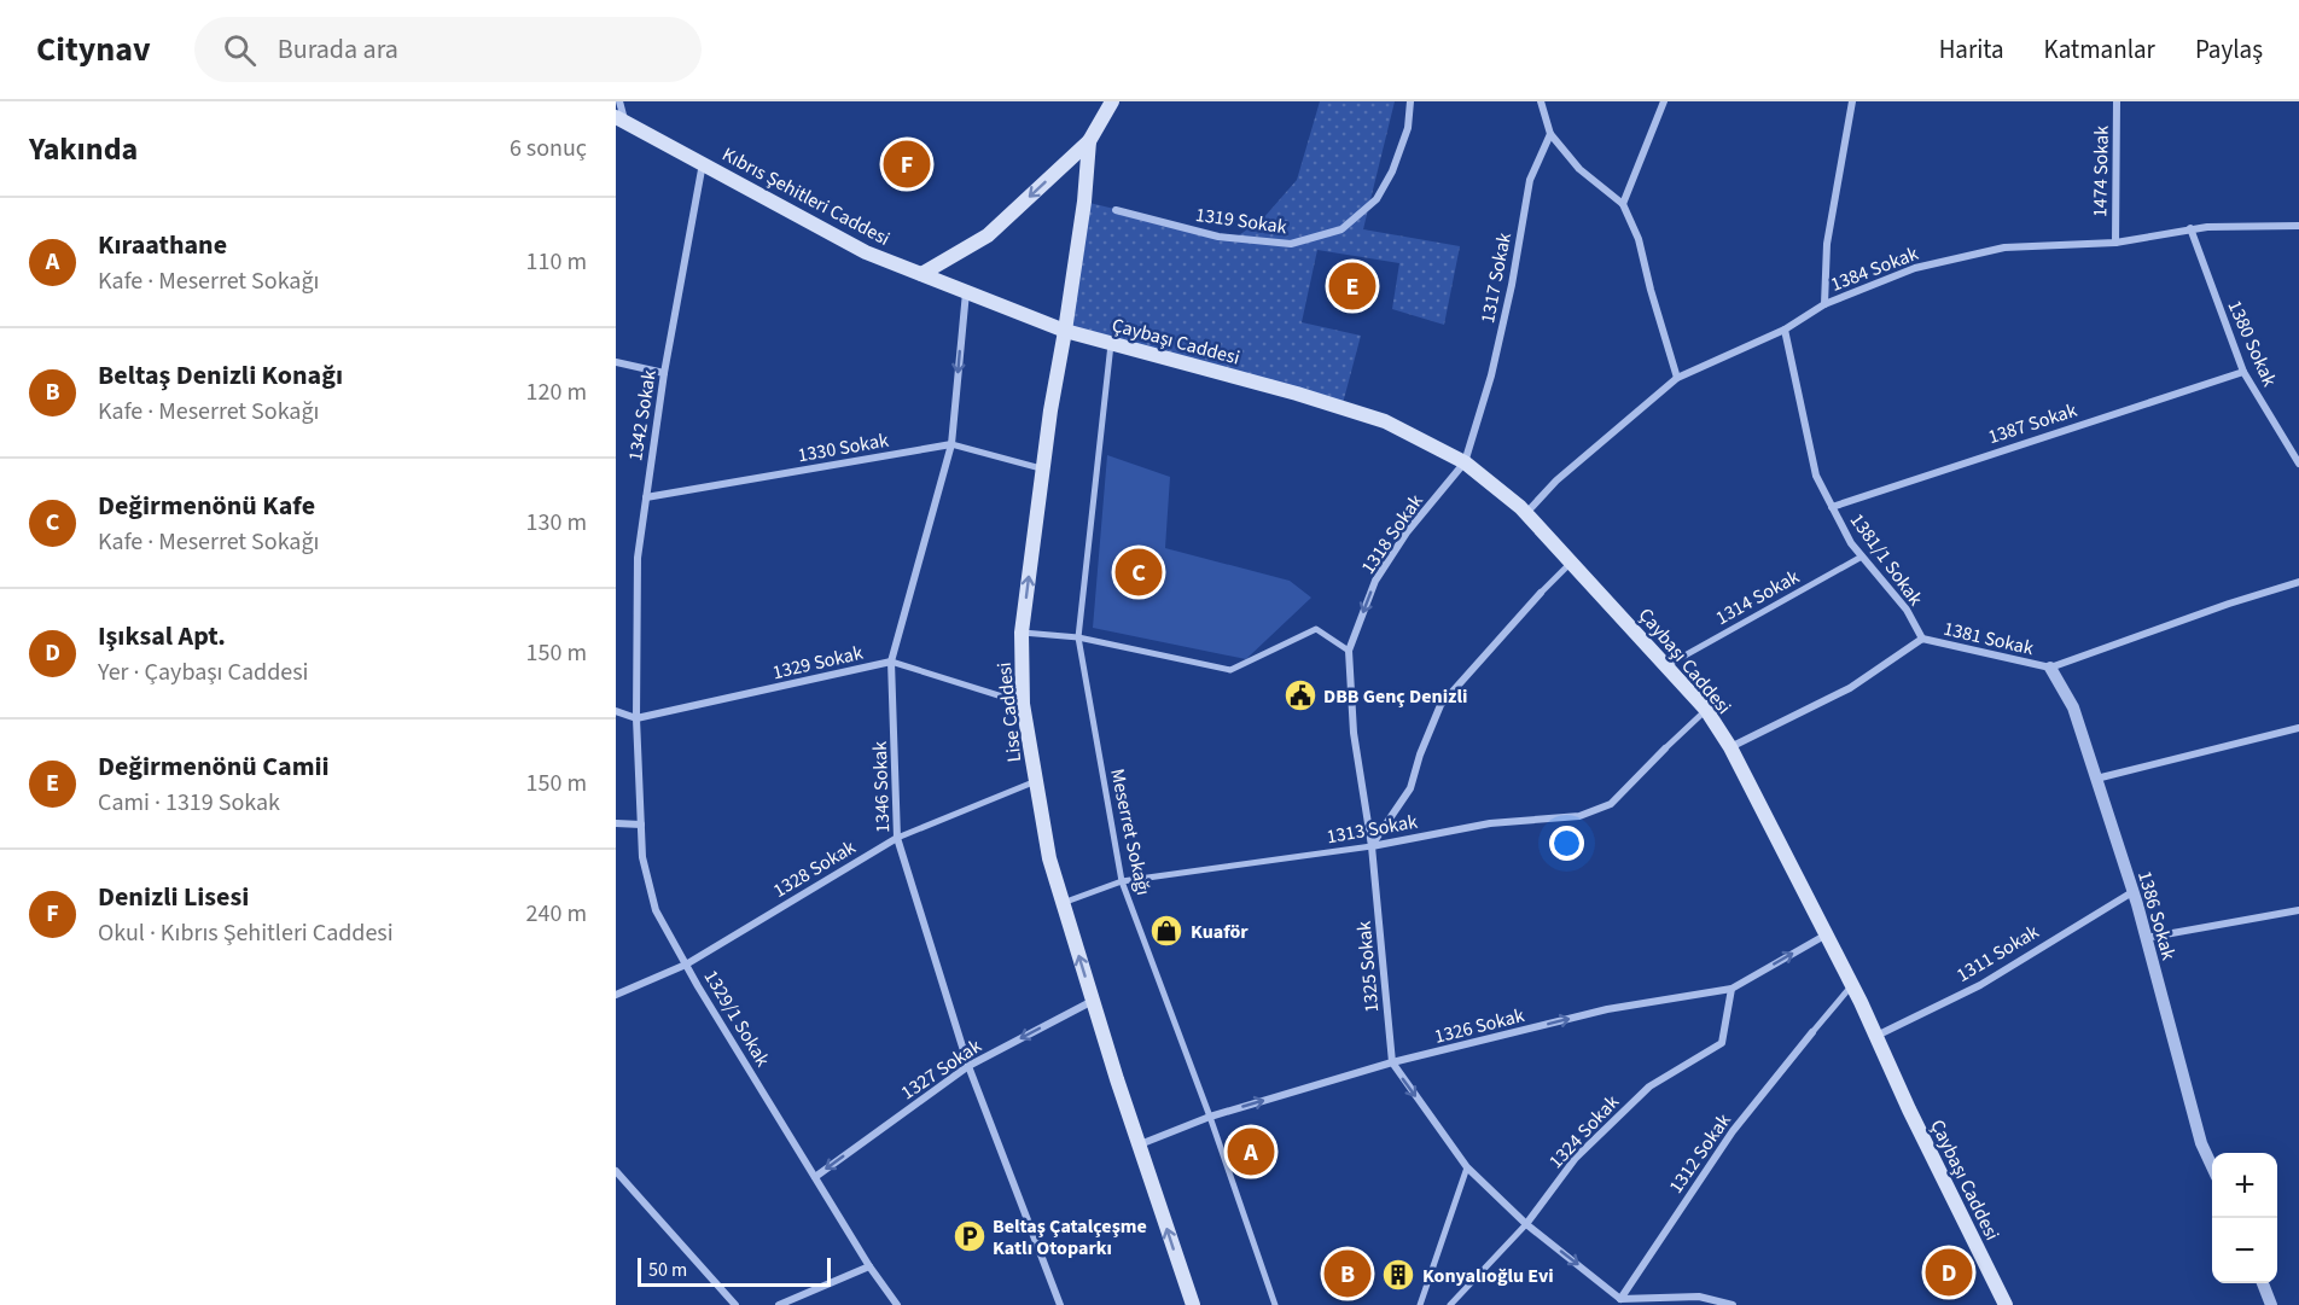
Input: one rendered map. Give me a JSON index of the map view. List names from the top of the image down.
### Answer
{
  "streets": {
    "main road": ["Kıbrıs Şehitleri Caddesi", "Çaybaşı Caddesi", "Lise Caddesi"],
    "street": [
      "1474 Sokak",
      "1319 Sokak",
      "1384 Sokak",
      "1317 Sokak",
      "1380 Sokak",
      "1342 Sokak",
      "1387 Sokak",
      "1330 Sokak",
      "1318 Sokak",
      "1381/1 Sokak",
      "1314 Sokak",
      "1381 Sokak",
      "1329 Sokak",
      "1346 Sokak",
      "1313 Sokak",
      "Meserret Sokağı",
      "1328 Sokak",
      "1386 Sokak",
      "1311 Sokak",
      "1325 Sokak",
      "1329/1 Sokak",
      "1326 Sokak",
      "1327 Sokak",
      "1324 Sokak",
      "1312 Sokak"
    ]
  },
  "crossings": [
    ["1474 Sokak", "1384 Sokak"],
    ["Kıbrıs Şehitleri Caddesi", "Çaybaşı Caddesi"],
    ["Kıbrıs Şehitleri Caddesi", "1342 Sokak"],
    ["Kıbrıs Şehitleri Caddesi", "Lise Caddesi"],
    ["Kıbrıs Şehitleri Caddesi", "1346 Sokak"],
    ["1384 Sokak", "Çaybaşı Caddesi"],
    ["1384 Sokak", "1380 Sokak"],
    ["1384 Sokak", "1381/1 Sokak"],
    ["1317 Sokak", "Çaybaşı Caddesi"],
    ["1317 Sokak", "1318 Sokak"],
    ["Çaybaşı Caddesi", "1318 Sokak"],
    ["Çaybaşı Caddesi", "1314 Sokak"],
    ["Çaybaşı Caddesi", "1381 Sokak"],
    ["Çaybaşı Caddesi", "Lise Caddesi"],
    ["Çaybaşı Caddesi", "Meserret Sokağı"],
    ["Çaybaşı Caddesi", "1311 Sokak"],
    ["Çaybaşı Caddesi", "1326 Sokak"],
    ["1380 Sokak", "1387 Sokak"],
    ["1342 Sokak", "1330 Sokak"],
    ["1342 Sokak", "1329 Sokak"],
    ["1342 Sokak", "1329/1 Sokak"],
    ["1387 Sokak", "1381/1 Sokak"],
    ["1330 Sokak", "Lise Caddesi"],
    ["1330 Sokak", "1346 Sokak"],
    ["1318 Sokak", "1313 Sokak"],
    ["1318 Sokak", "1325 Sokak"],
    ["1381/1 Sokak", "1314 Sokak"],
    ["1381/1 Sokak", "1381 Sokak"],
    ["1381 Sokak", "1386 Sokak"],
    ["1329 Sokak", "Lise Caddesi"],
    ["1329 Sokak", "1346 Sokak"],
    ["1329 Sokak", "1329/1 Sokak"],
    ["Lise Caddesi", "1313 Sokak"],
    ["Lise Caddesi", "1328 Sokak"],
    ["Lise Caddesi", "1326 Sokak"],
    ["Lise Caddesi", "1327 Sokak"],
    ["1346 Sokak", "1328 Sokak"],
    ["1346 Sokak", "1327 Sokak"],
    ["1313 Sokak", "Meserret Sokağı"],
    ["1313 Sokak", "1325 Sokak"],
    ["Meserret Sokağı", "1326 Sokak"],
    ["1328 Sokak", "1329/1 Sokak"],
    ["1386 Sokak", "1311 Sokak"],
    ["1325 Sokak", "1326 Sokak"],
    ["1329/1 Sokak", "1327 Sokak"],
    ["1326 Sokak", "1324 Sokak"]
  ],
  "one_way": ["1318 Sokak", "1326 Sokak", "1327 Sokak"],
  "places": {
    "public building": ["DBB Genç Denizli"],
    "shop": ["Kuaför"],
    "parking": ["Beltaş Çatalçeşme Katlı Otoparkı"],
    "building": ["Konyalıoğlu Evi"]
  },
  "scale_bar": "50 m",
  "page": {
    "header": "Citynav",
    "search": "Burada ara",
    "nav": ["Harita", "Katmanlar", "Paylaş"],
    "heading": ["Yakında", "6 sonuç"],
    "pins": [
      "F",
      "E",
      "C",
      "A",
      "D",
      "B"
    ],
    "list": [
      {
        "mark": "A",
        "name": "Kıraathane",
        "note": "Kafe · Meserret Sokağı",
        "value": "110 m"
      },
      {
        "mark": "B",
        "name": "Beltaş Denizli Konağı",
        "note": "Kafe · Meserret Sokağı",
        "value": "120 m"
      },
      {
        "mark": "C",
        "name": "Değirmenönü Kafe",
        "note": "Kafe · Meserret Sokağı",
        "value": "130 m"
      },
      {
        "mark": "D",
        "name": "Işıksal Apt.",
        "note": "Yer · Çaybaşı Caddesi",
        "value": "150 m"
      },
      {
        "mark": "E",
        "name": "Değirmenönü Camii",
        "note": "Cami · 1319 Sokak",
        "value": "150 m"
      },
      {
        "mark": "F",
        "name": "Denizli Lisesi",
        "note": "Okul · Kıbrıs Şehitleri Caddesi",
        "value": "240 m"
      }
    ],
    "map_buttons": ["+", "−"],
    "scale": "50 m"
  }
}
